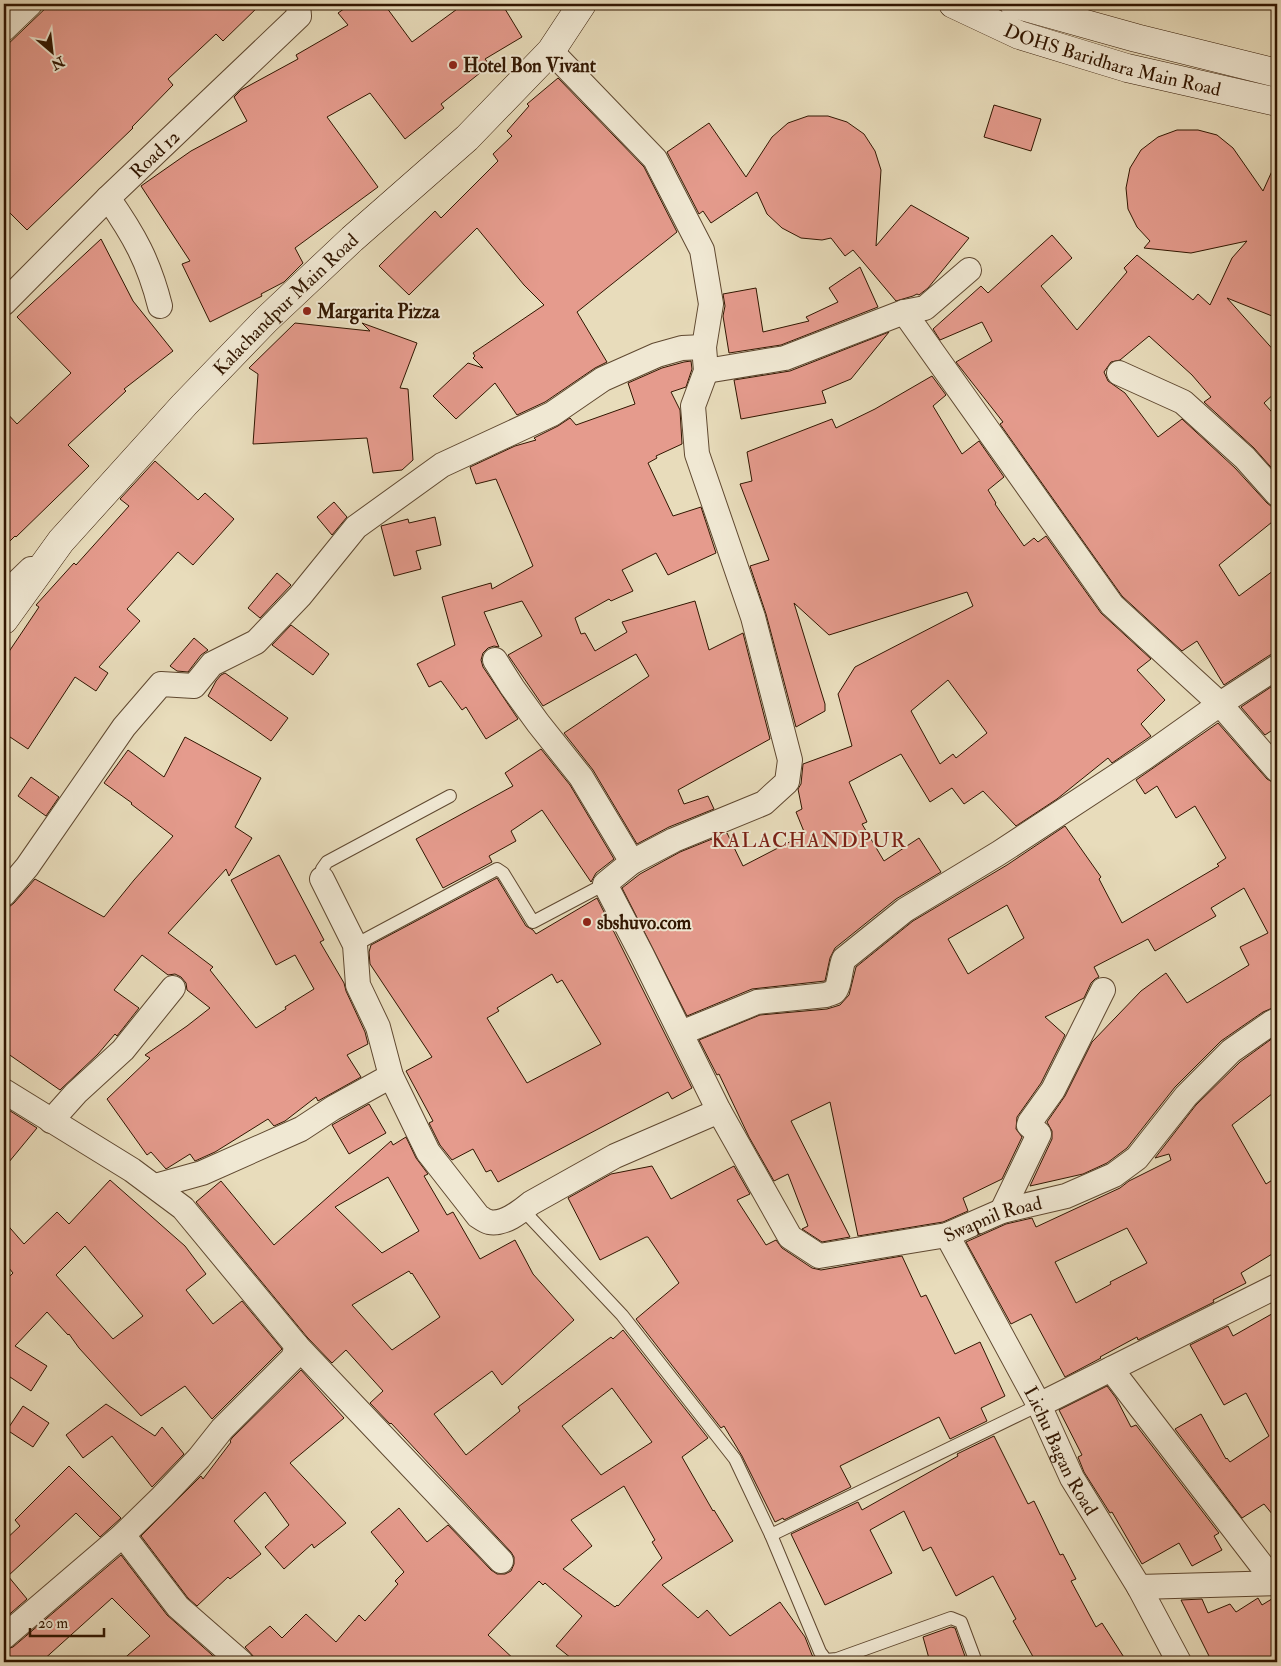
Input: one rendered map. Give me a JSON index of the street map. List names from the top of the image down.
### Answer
{
  "streets": {
    "street": [
      "DOHS Baridhara Main Road",
      "Road 12",
      "Kalachandpur Main Road",
      "Swapnil Road",
      "Lichu Bagan Road"
    ]
  },
  "crossings": [
    ["Swapnil Road", "Lichu Bagan Road"]
  ],
  "districts": ["KALACHANDPUR"],
  "places": ["Hotel Bon Vivant", "Margarita Pizza", "sbshuvo.com"],
  "scale_bar": "20 m",
  "north": "bottom right"
}
